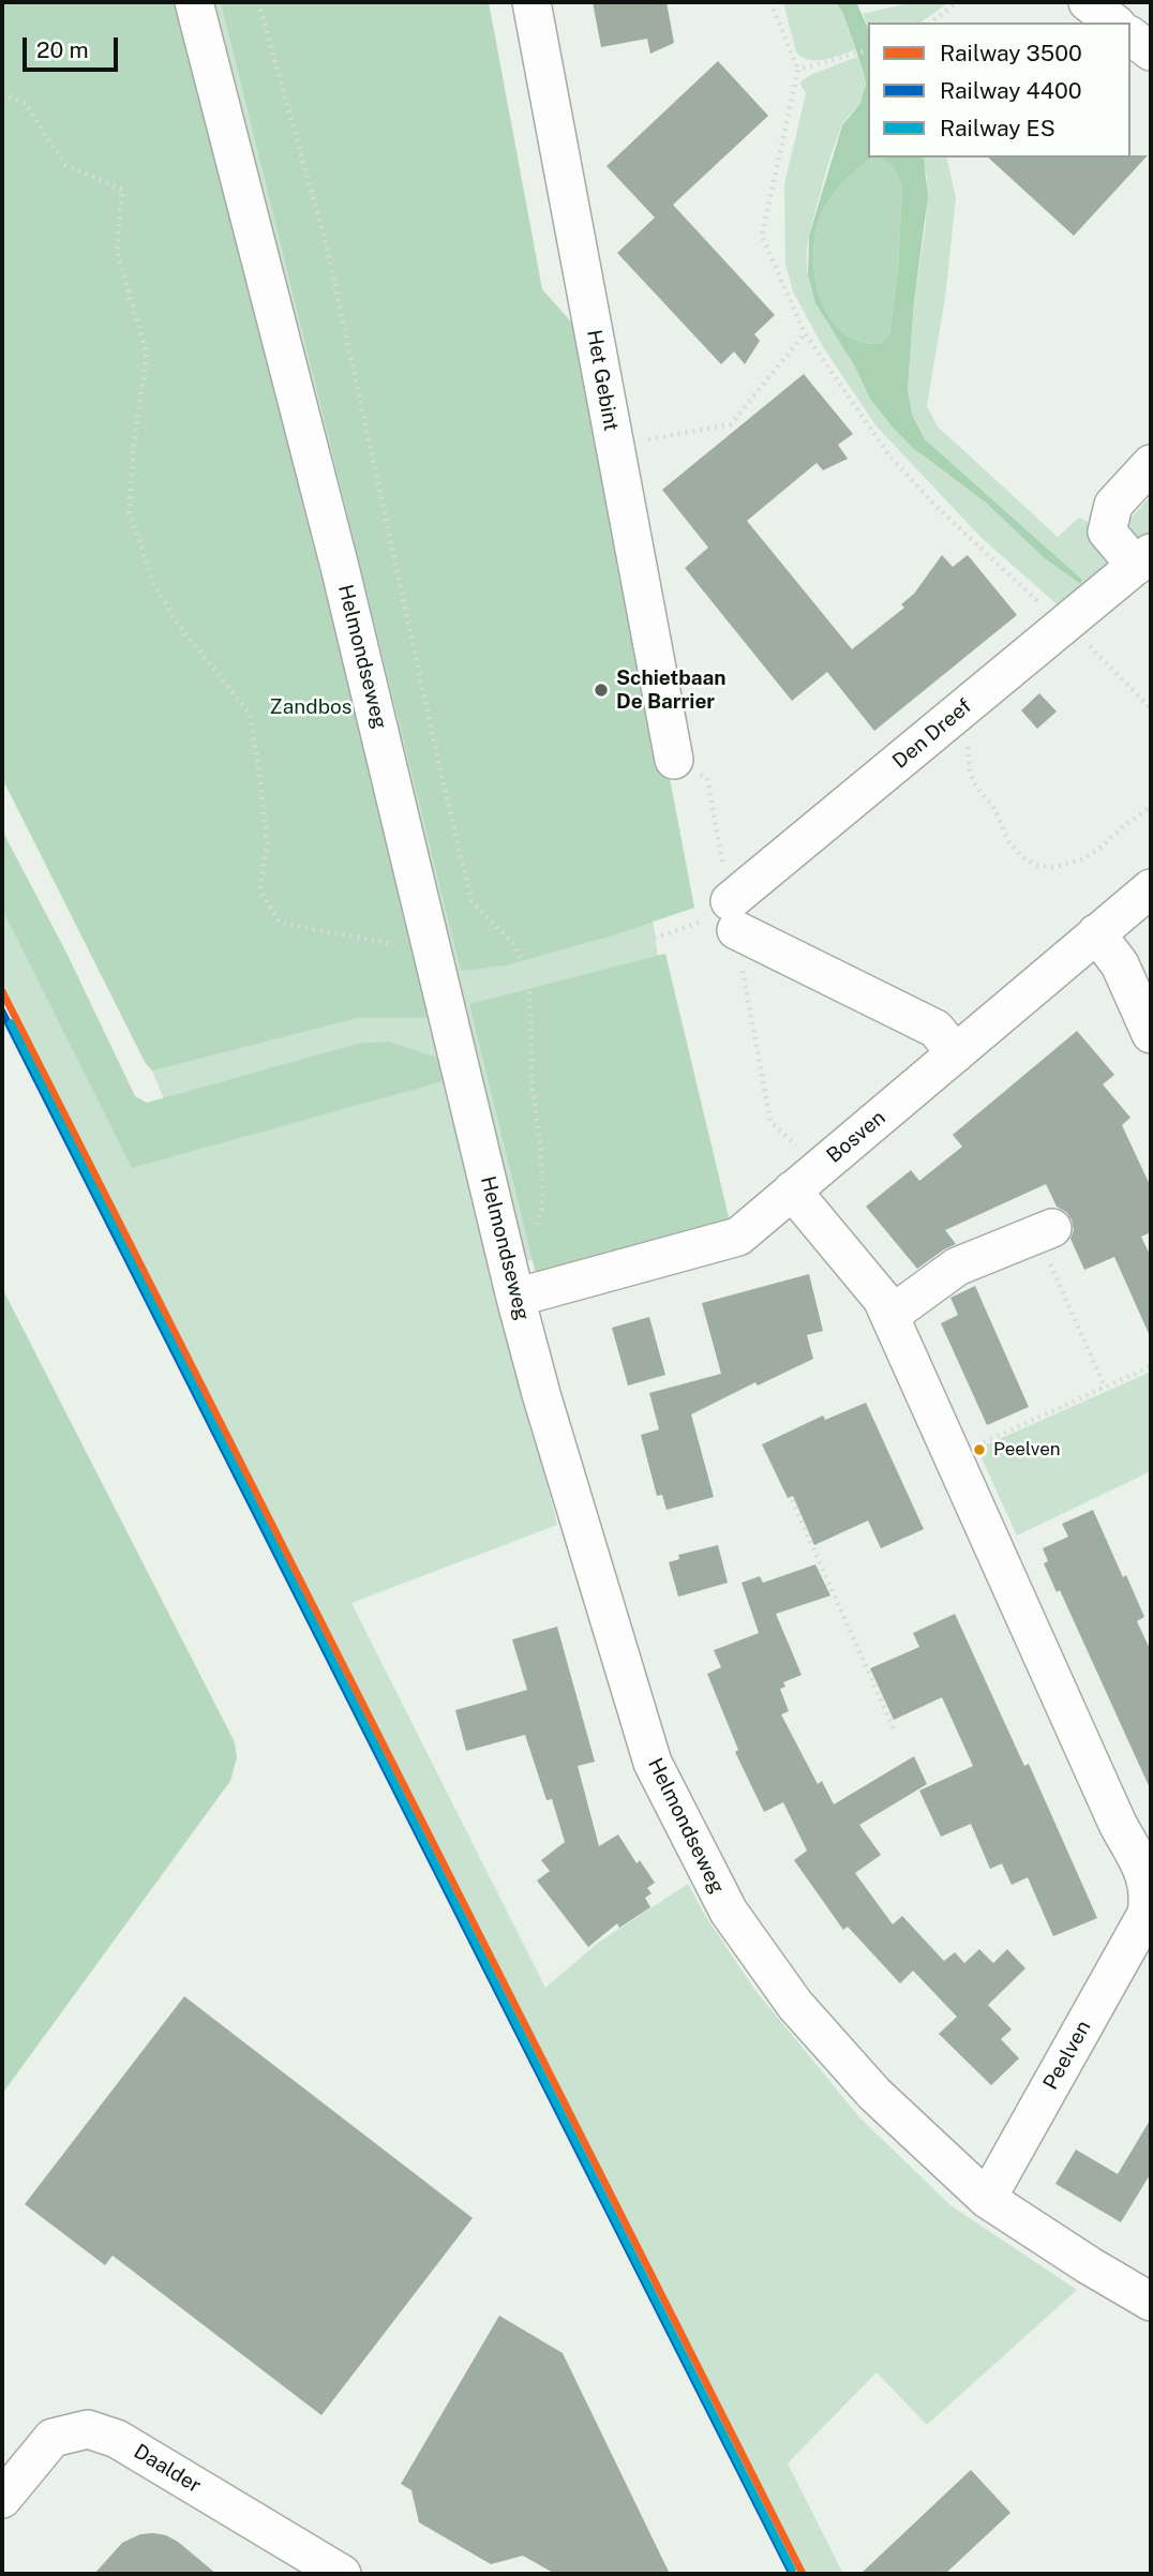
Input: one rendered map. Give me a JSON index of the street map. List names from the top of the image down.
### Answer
{
  "streets": {
    "street": [
      "Het Gebint",
      "Helmondseweg",
      "Den Dreef",
      "Bosven",
      "Peelven",
      "Daalder"
    ]
  },
  "crossings": [
    ["Helmondseweg", "Bosven"],
    ["Helmondseweg", "Peelven"],
    ["Bosven", "Peelven"]
  ],
  "parks": ["Zandbos"],
  "places": ["Schietbaan De Barrier", "Peelven"],
  "lines": ["rail line 3500", "rail line 4400", "rail line ES"],
  "legend": ["Railway 3500", "Railway 4400", "Railway ES"],
  "scale_bar": "20 m"
}
